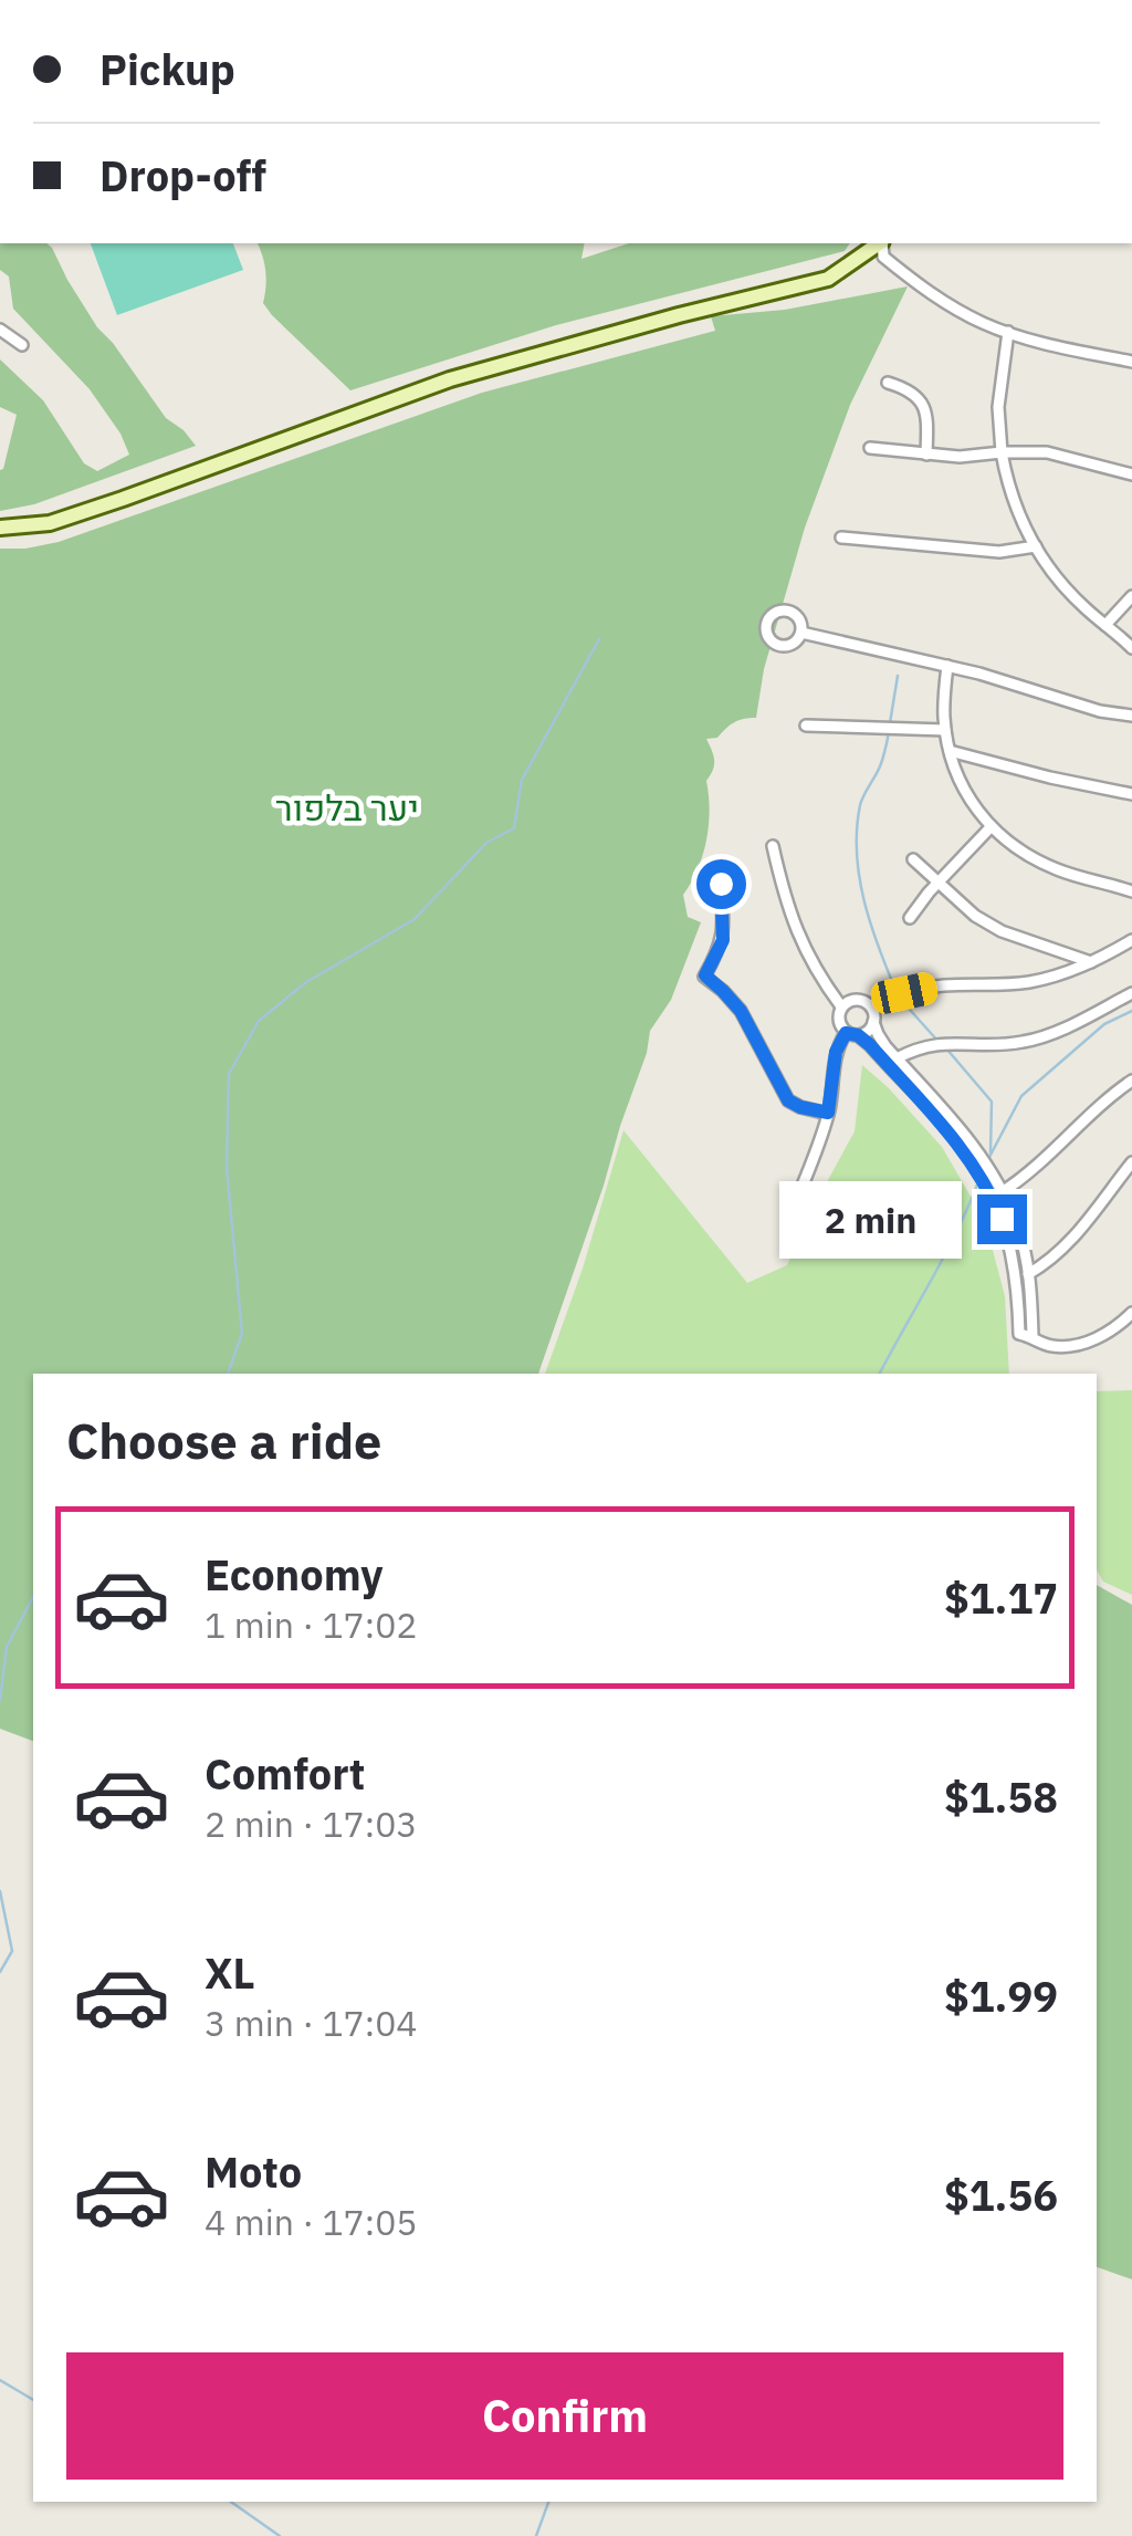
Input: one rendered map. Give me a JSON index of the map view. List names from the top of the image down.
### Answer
{
  "parks": ["יער בלפור"],
  "page": {
    "banner": ["Pickup", "Drop-off"],
    "bubble": "2 min",
    "heading": "Choose a ride",
    "list": [
      {
        "name": "Economy",
        "note": "1 min · 17:02",
        "value": "$1.17"
      },
      {
        "name": "Comfort",
        "note": "2 min · 17:03",
        "value": "$1.58"
      },
      {
        "name": "XL",
        "note": "3 min · 17:04",
        "value": "$1.99"
      },
      {
        "name": "Moto",
        "note": "4 min · 17:05",
        "value": "$1.56"
      }
    ],
    "buttons": "Confirm"
  }
}
